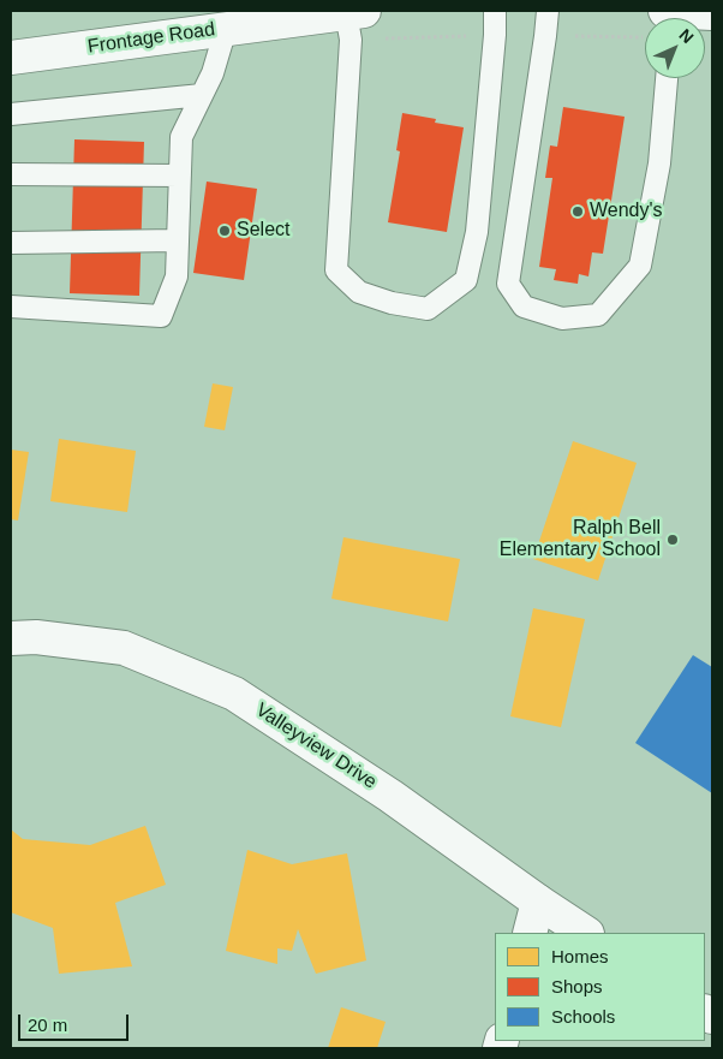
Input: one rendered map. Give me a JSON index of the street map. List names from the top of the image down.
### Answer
{
  "streets": {
    "street": ["Frontage Road", "Valleyview Drive"]
  },
  "places": ["Wendy's", "Select", "Ralph Bell Elementary School"],
  "legend": ["Homes", "Shops", "Schools"],
  "scale_bar": "20 m",
  "north": "top right"
}
